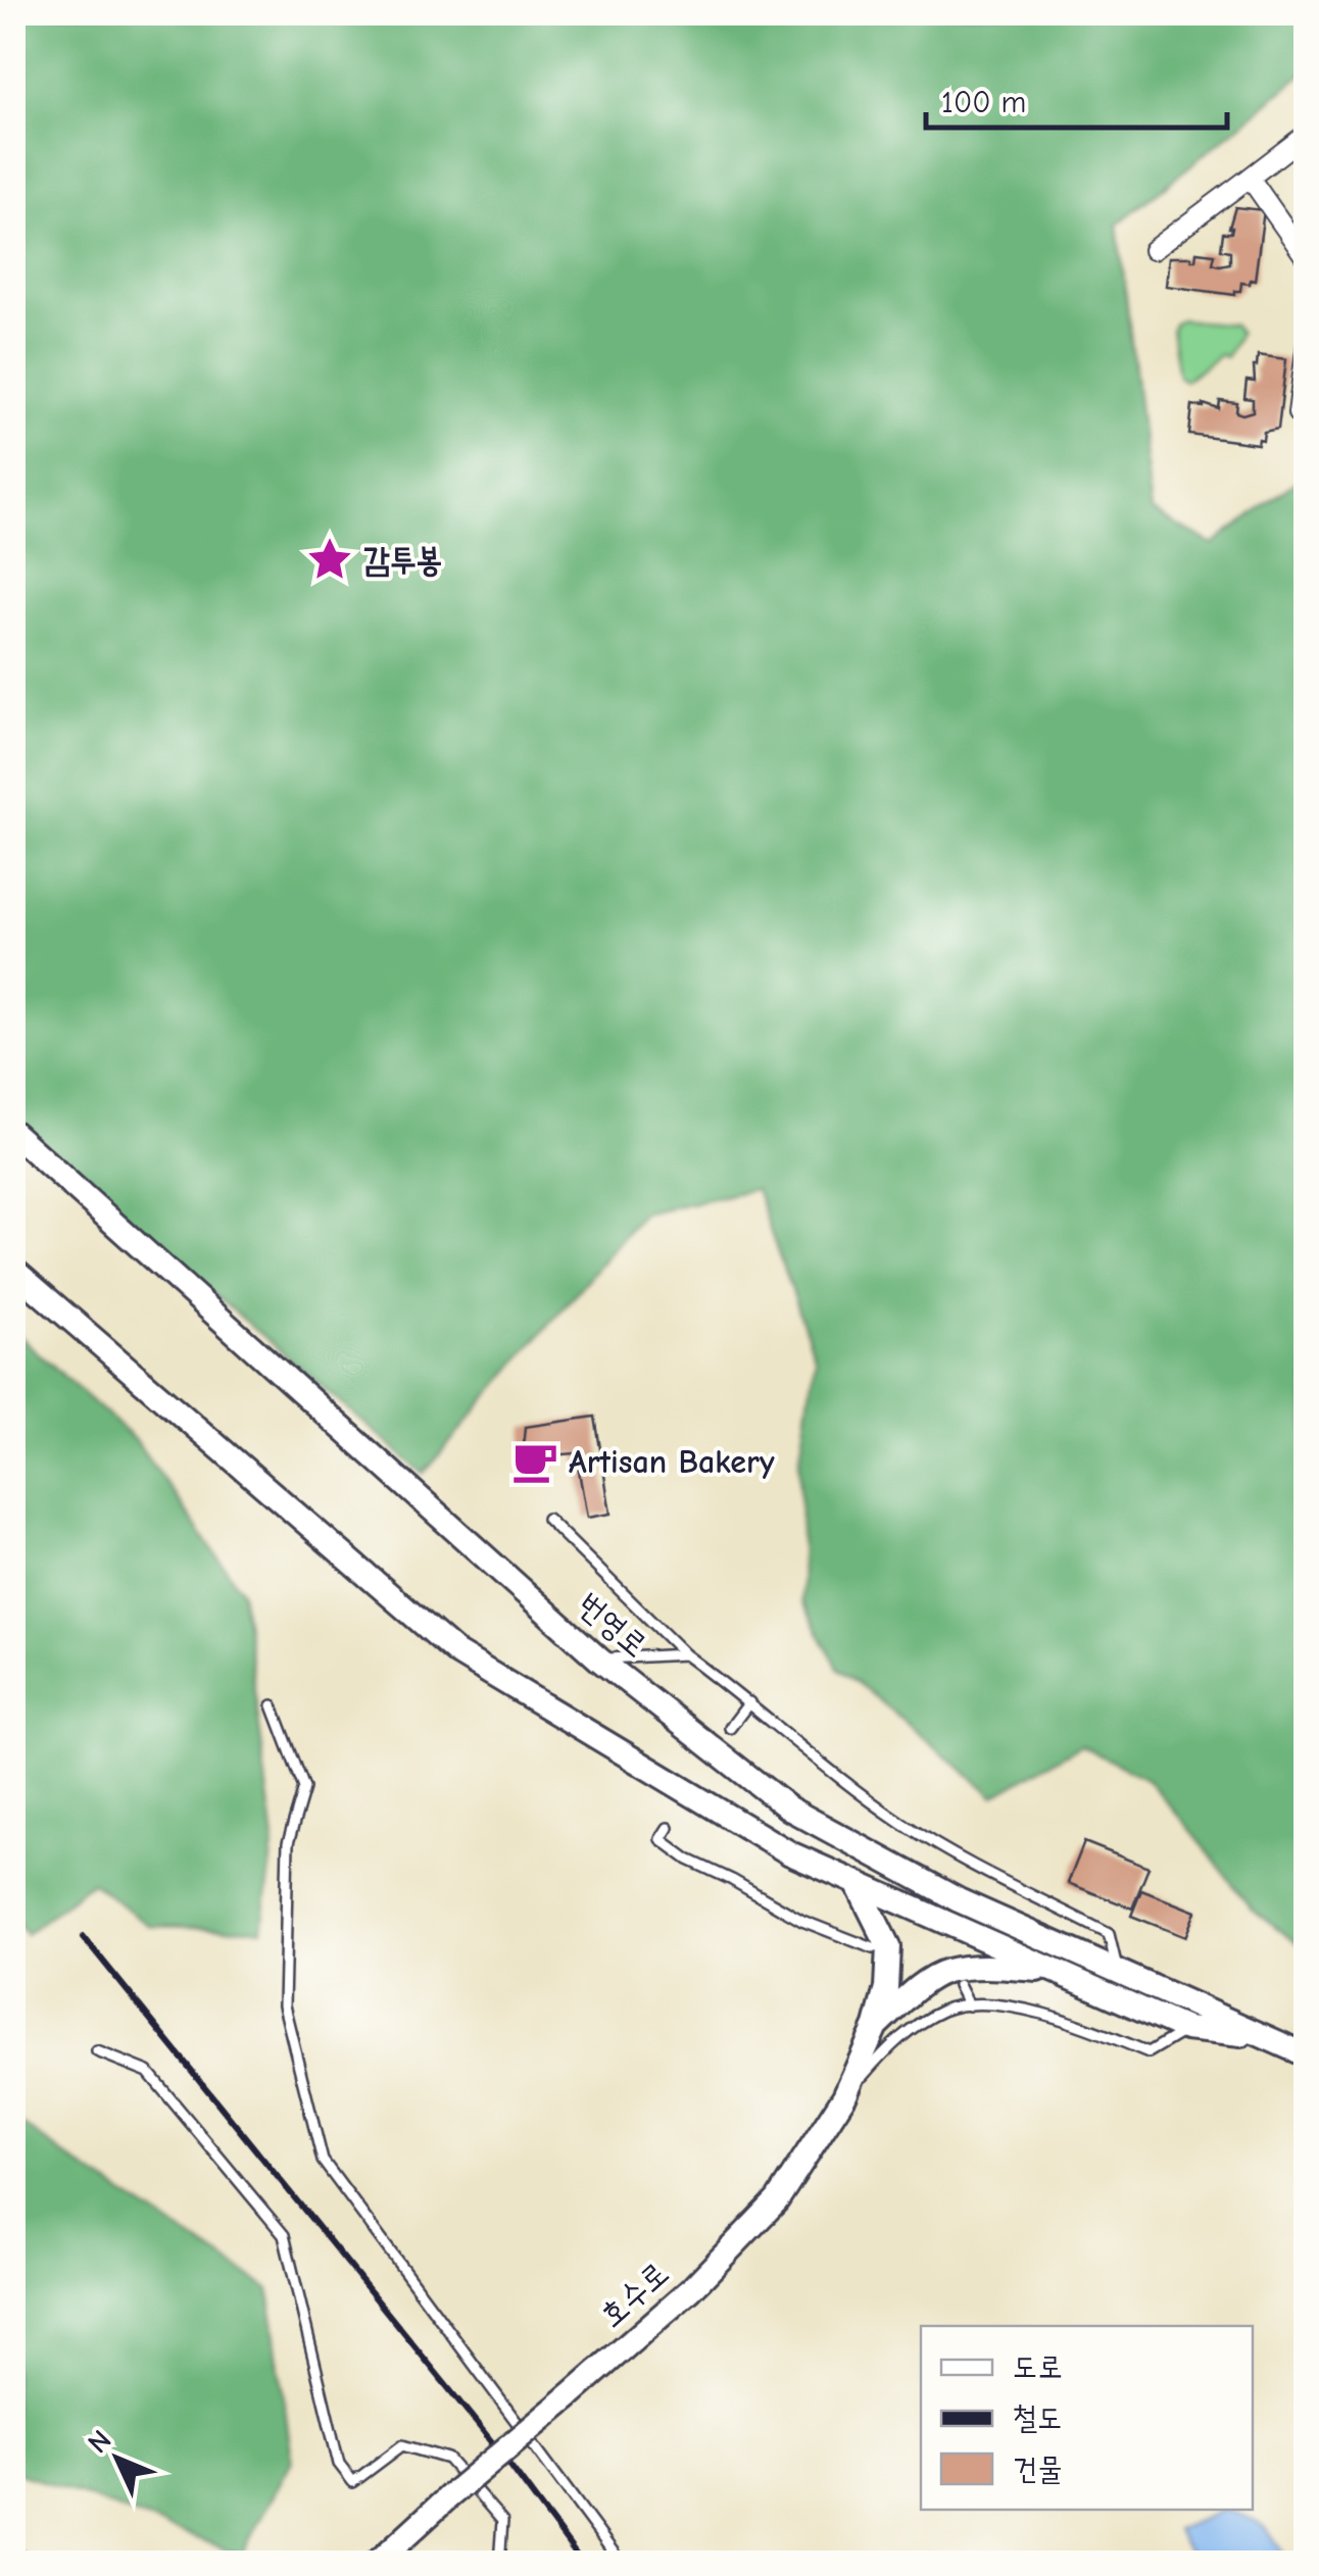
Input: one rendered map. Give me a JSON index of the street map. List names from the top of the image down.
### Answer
{
  "streets": {
    "street": ["번영로", "호수로"]
  },
  "crossings": [
    ["번영로", "호수로"]
  ],
  "places": {
    "place": ["감투봉"],
    "cafe": ["Artisan Bakery"]
  },
  "legend": ["도로", "철도", "건물"],
  "scale_bar": "100 m",
  "north": "top left"
}
